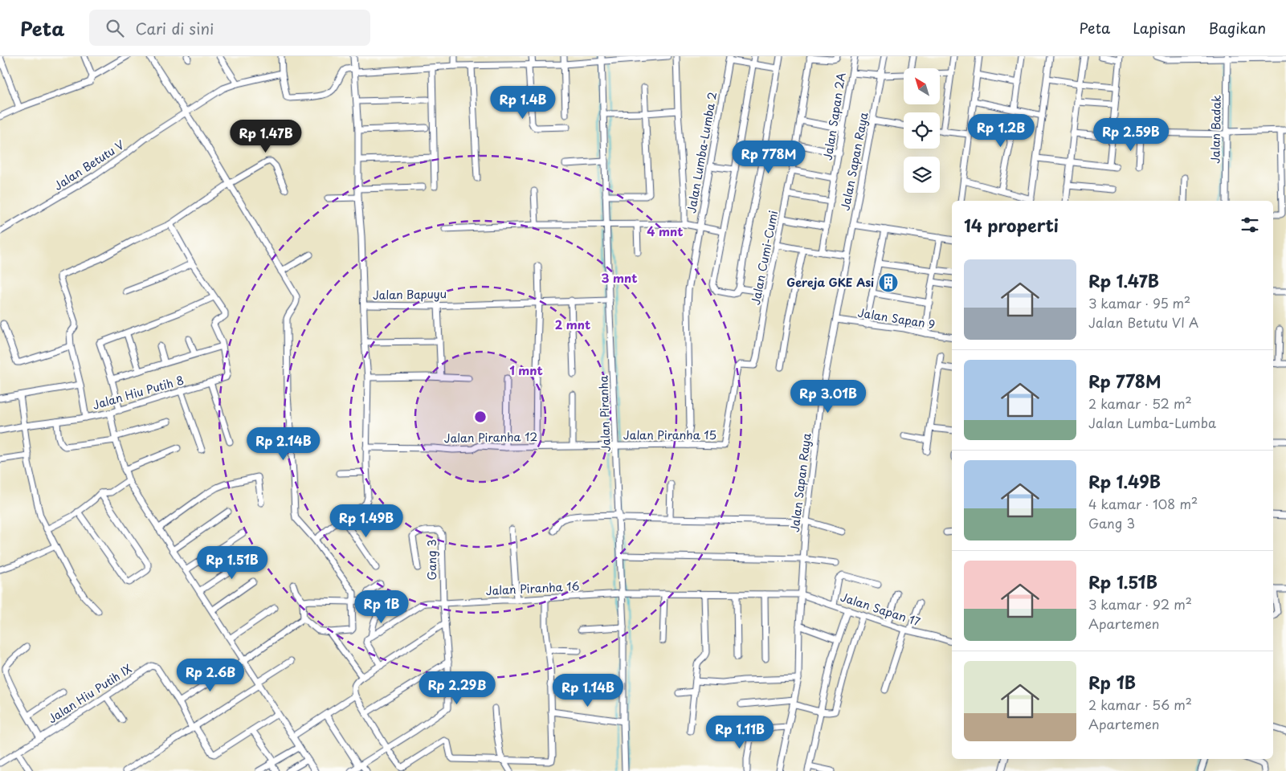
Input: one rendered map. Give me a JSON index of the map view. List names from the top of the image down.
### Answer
{
  "streets": {
    "street": [
      "Jalan Sapan 2A",
      "Jalan Badak",
      "Jalan Lumba-Lumba 2",
      "Jalan Sapan Raya",
      "Jalan Betutu V",
      "Jalan Cumi-Cumi",
      "Jalan Bapuyu",
      "Jalan Sapan 9",
      "Jalan Hiu Putih 8",
      "Jalan Piranha",
      "Jalan Piranha 15",
      "Jalan Piranha 12",
      "Gang 3",
      "Jalan Piranha 16",
      "Jalan Sapan 17",
      "Jalan Hiu Putih IX"
    ]
  },
  "crossings": [
    ["Jalan Lumba-Lumba 2", "Jalan Piranha 15"],
    ["Jalan Sapan Raya", "Jalan Sapan 9"],
    ["Jalan Sapan Raya", "Jalan Sapan 17"],
    ["Jalan Cumi-Cumi", "Jalan Piranha 15"],
    ["Jalan Bapuyu", "Jalan Piranha"],
    ["Jalan Piranha", "Jalan Piranha 15"],
    ["Jalan Piranha", "Jalan Piranha 12"],
    ["Jalan Piranha", "Jalan Piranha 16"],
    ["Jalan Piranha 15", "Jalan Piranha 12"],
    ["Gang 3", "Jalan Piranha 16"],
    ["Jalan Piranha 16", "Jalan Sapan 17"]
  ],
  "places": {
    "building": ["Gereja GKE Asi"]
  },
  "north": "top left",
  "page": {
    "header": "Peta",
    "search": "Cari di sini",
    "nav": ["Peta", "Lapisan", "Bagikan"],
    "price": [
      "Rp 1.4B",
      "Rp 1.2B",
      "Rp 2.59B",
      "Rp 1.47B",
      "Rp 778M",
      "Rp 3.01B",
      "Rp 2.14B",
      "Rp 1.49B",
      "Rp 1.51B",
      "Rp 1B",
      "Rp 2.6B",
      "Rp 2.29B",
      "Rp 1.14B",
      "Rp 1.11B"
    ],
    "heading": "14 properti",
    "list": [
      {
        "name": "Rp 1.47B",
        "note": "3 kamar · 95 m² · Jalan Betutu VI A"
      },
      {
        "name": "Rp 778M",
        "note": "2 kamar · 52 m² · Jalan Lumba-Lumba"
      },
      {
        "name": "Rp 1.49B",
        "note": "4 kamar · 108 m² · Gang 3"
      },
      {
        "name": "Rp 1.51B",
        "note": "3 kamar · 92 m² · Apartemen"
      },
      {
        "name": "Rp 1B",
        "note": "2 kamar · 56 m² · Apartemen"
      }
    ]
  },
  "rings": [
    "4 mnt",
    "3 mnt",
    "2 mnt",
    "1 mnt"
  ]
}
